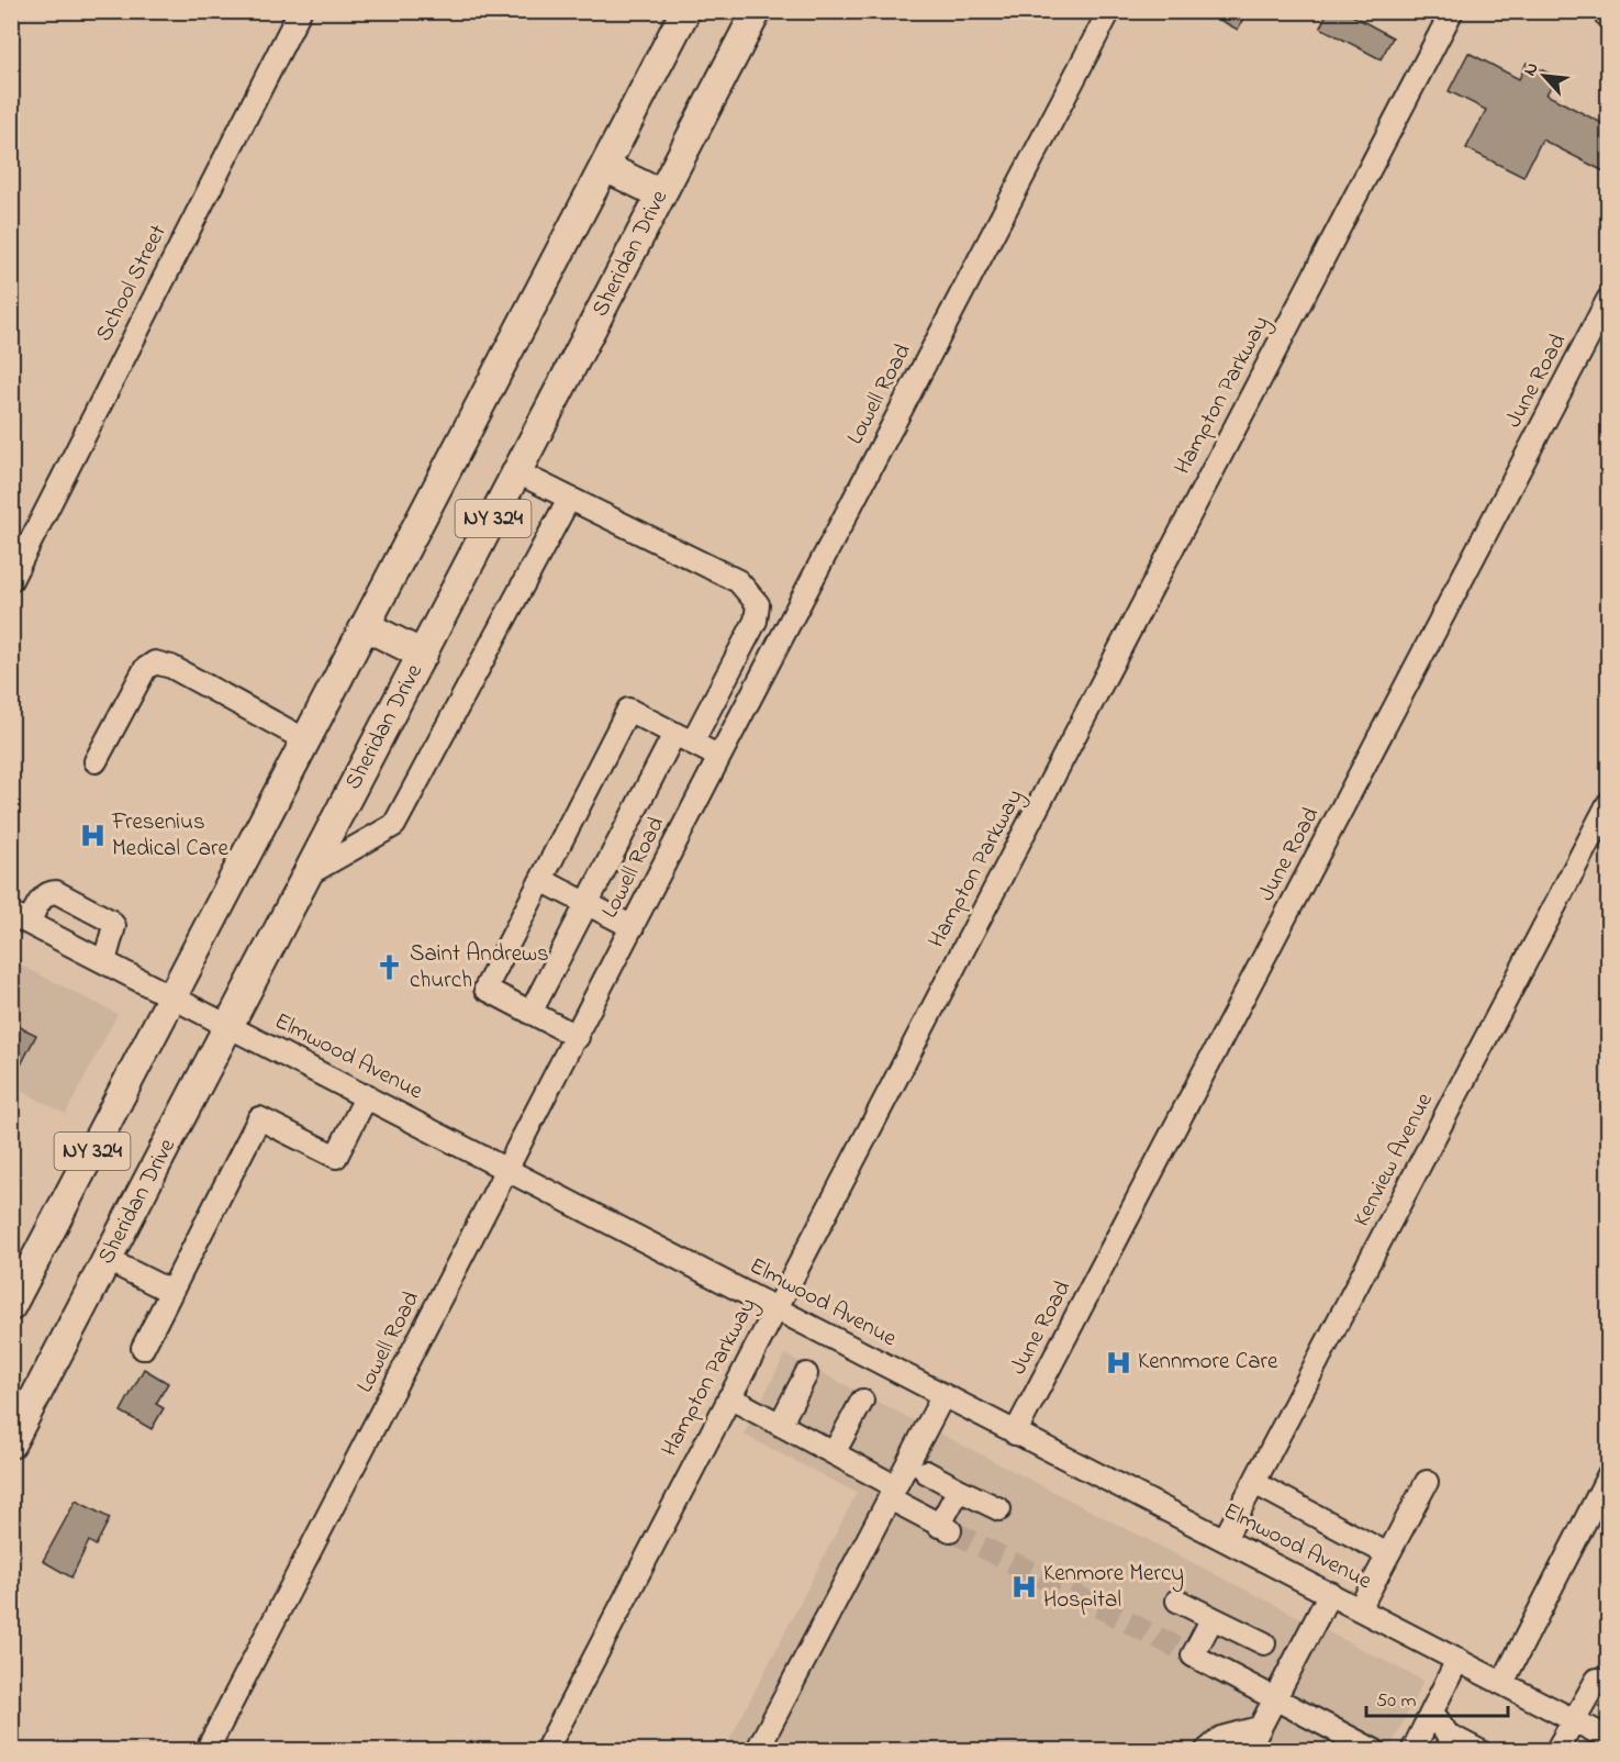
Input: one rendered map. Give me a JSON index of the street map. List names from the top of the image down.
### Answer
{
  "streets": {
    "main road": ["Sheridan Drive", "NY 324"],
    "street": [
      "School Street",
      "June Road",
      "Lowell Road",
      "Hampton Parkway",
      "Elmwood Avenue",
      "Kenview Avenue"
    ]
  },
  "crossings": [
    ["Sheridan Drive", "Elmwood Avenue"],
    ["June Road", "Elmwood Avenue"],
    ["Lowell Road", "Elmwood Avenue"],
    ["Hampton Parkway", "Elmwood Avenue"],
    ["NY 324", "Elmwood Avenue"],
    ["Elmwood Avenue", "Kenview Avenue"]
  ],
  "places": {
    "hospital": ["Fresenius Medical Care", "Kennmore Care", "Kenmore Mercy Hospital"],
    "church": ["Saint Andrews church"]
  },
  "scale_bar": "50 m",
  "north": "top left"
}
